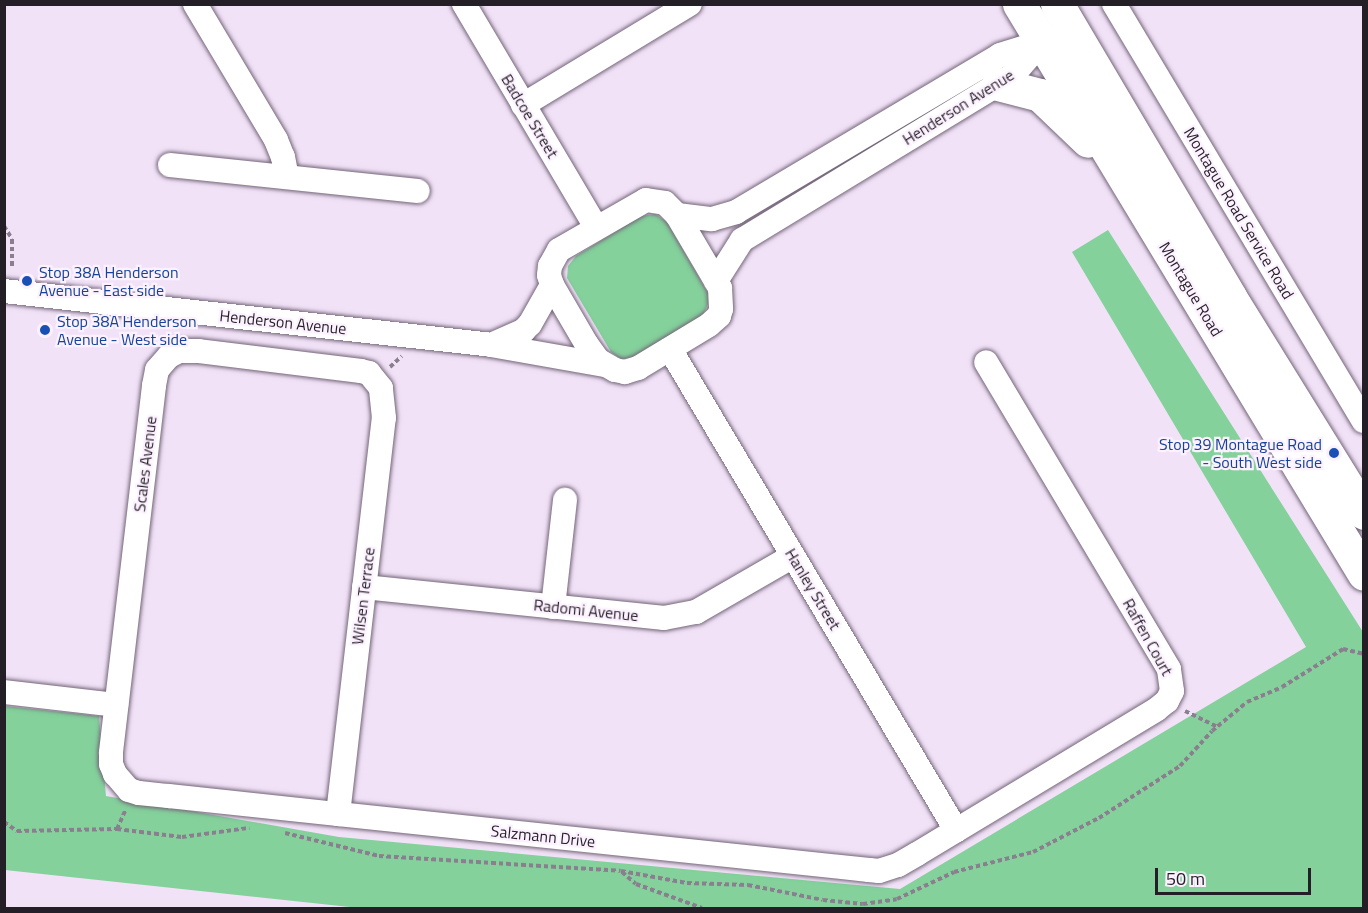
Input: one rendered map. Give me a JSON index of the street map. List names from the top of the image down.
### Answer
{
  "streets": {
    "main road": ["Montague Road"],
    "street": [
      "Henderson Avenue",
      "Badcoe Street",
      "Montague Road Service Road",
      "Scales Avenue",
      "Hanley Street",
      "Wilsen Terrace",
      "Radomi Avenue",
      "Raffen Court",
      "Salzmann Drive"
    ]
  },
  "crossings": [
    ["Henderson Avenue", "Badcoe Street"],
    ["Henderson Avenue", "Montague Road"],
    ["Henderson Avenue", "Hanley Street"],
    ["Badcoe Street", "Hanley Street"],
    ["Scales Avenue", "Wilsen Terrace"],
    ["Scales Avenue", "Salzmann Drive"],
    ["Hanley Street", "Radomi Avenue"],
    ["Hanley Street", "Raffen Court"],
    ["Hanley Street", "Salzmann Drive"],
    ["Wilsen Terrace", "Radomi Avenue"],
    ["Wilsen Terrace", "Salzmann Drive"],
    ["Raffen Court", "Salzmann Drive"]
  ],
  "places": ["Stop 38A Henderson Avenue - East side", "Stop 38A Henderson Avenue - West side", "Stop 39 Montague Road - South West side"],
  "scale_bar": "50 m"
}
